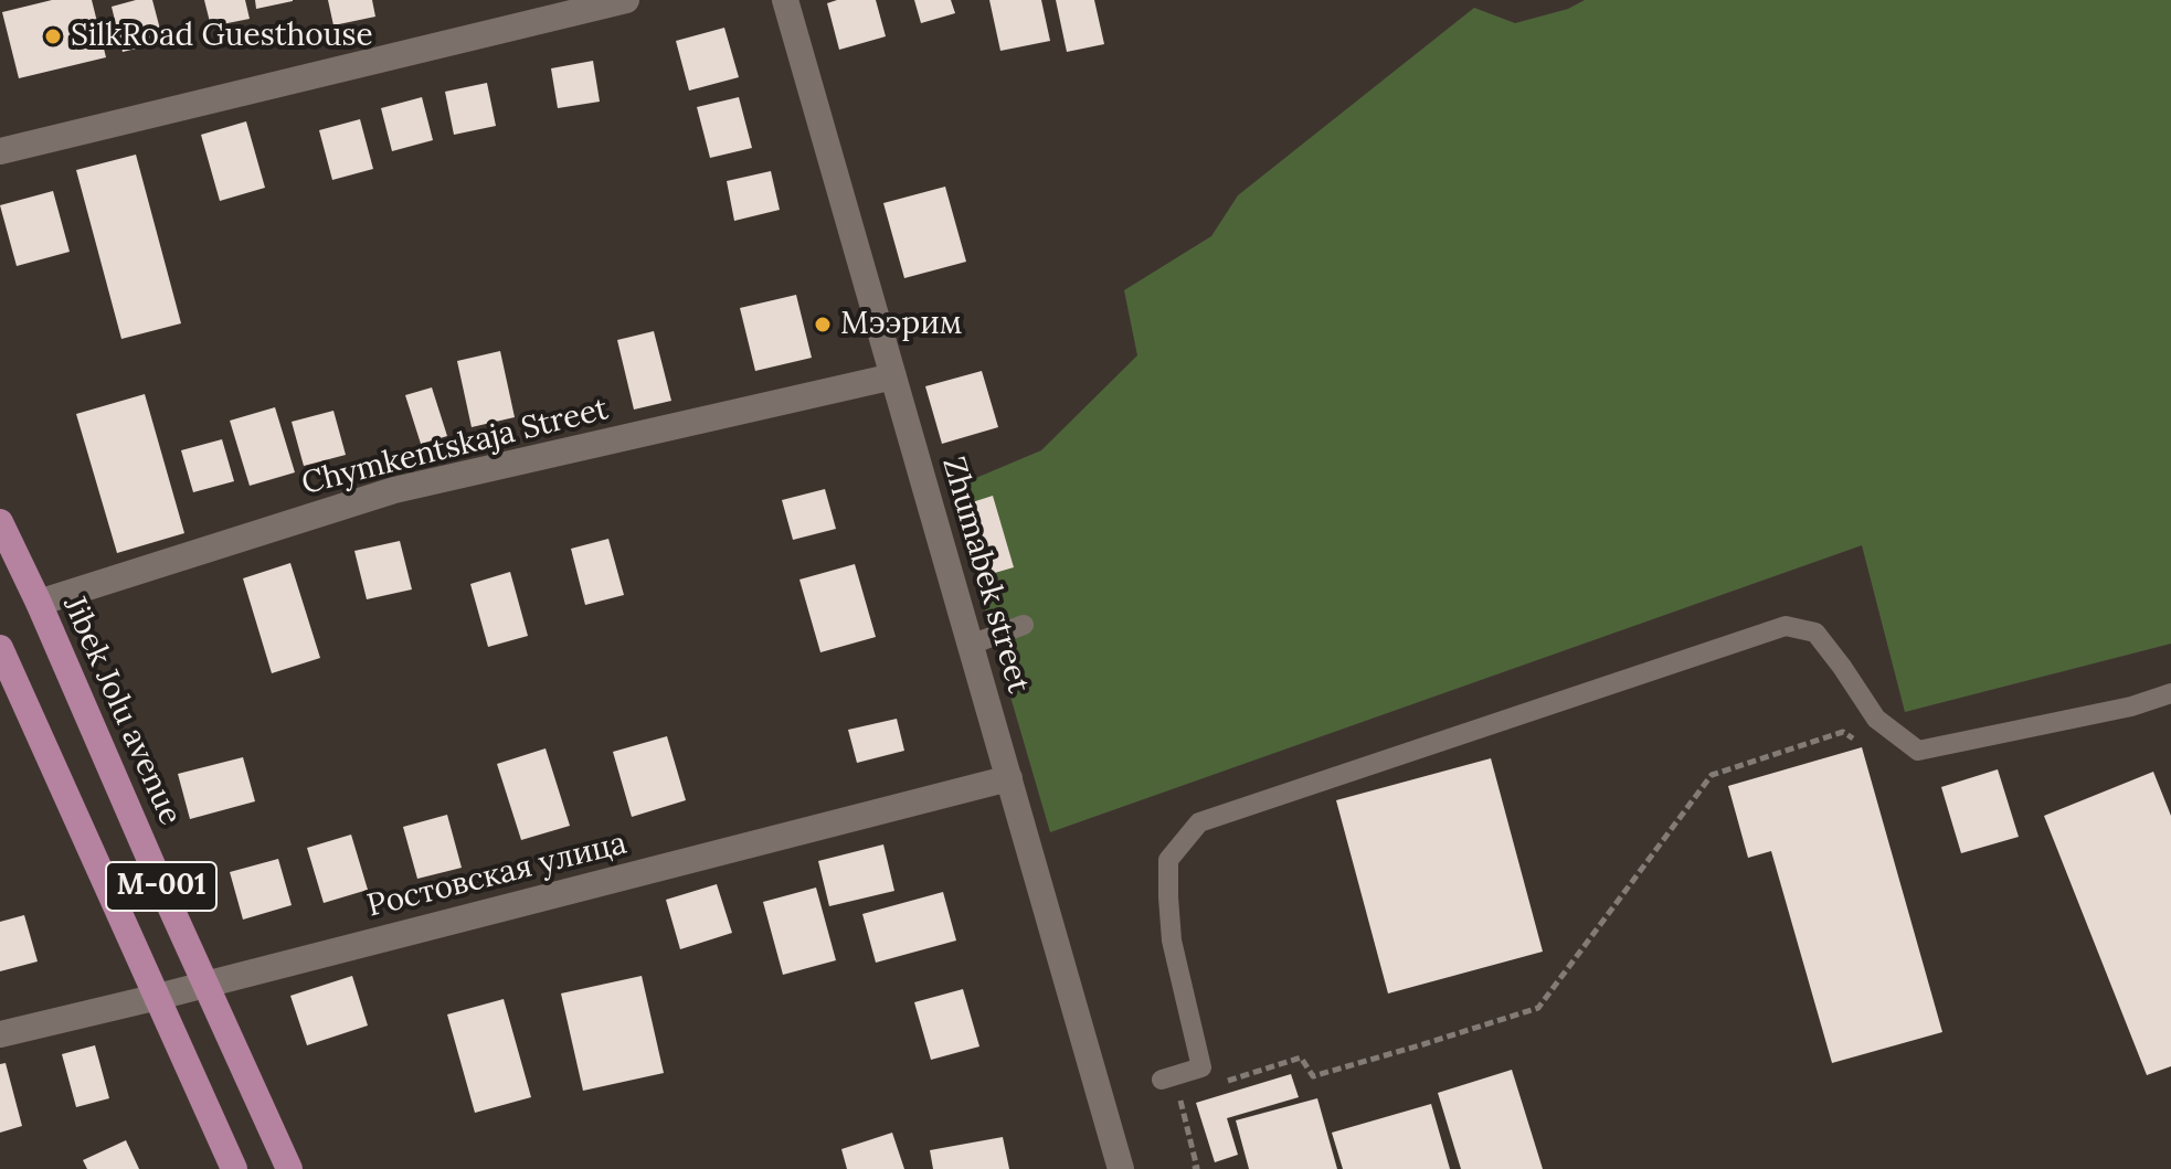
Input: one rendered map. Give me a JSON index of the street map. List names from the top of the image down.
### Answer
{
  "streets": {
    "main road": ["Jibek Jolu avenue", "М-001"],
    "street": ["Chymkentskaja Street", "Zhumabek street", "Ростовская улица"]
  },
  "crossings": [
    ["Chymkentskaja Street", "Zhumabek street"],
    ["Chymkentskaja Street", "Jibek Jolu avenue"],
    ["Zhumabek street", "Ростовская улица"],
    ["Jibek Jolu avenue", "Ростовская улица"],
    ["Ростовская улица", "М-001"]
  ],
  "places": ["SilkRoad Guesthouse", "Мээрим"]
}
